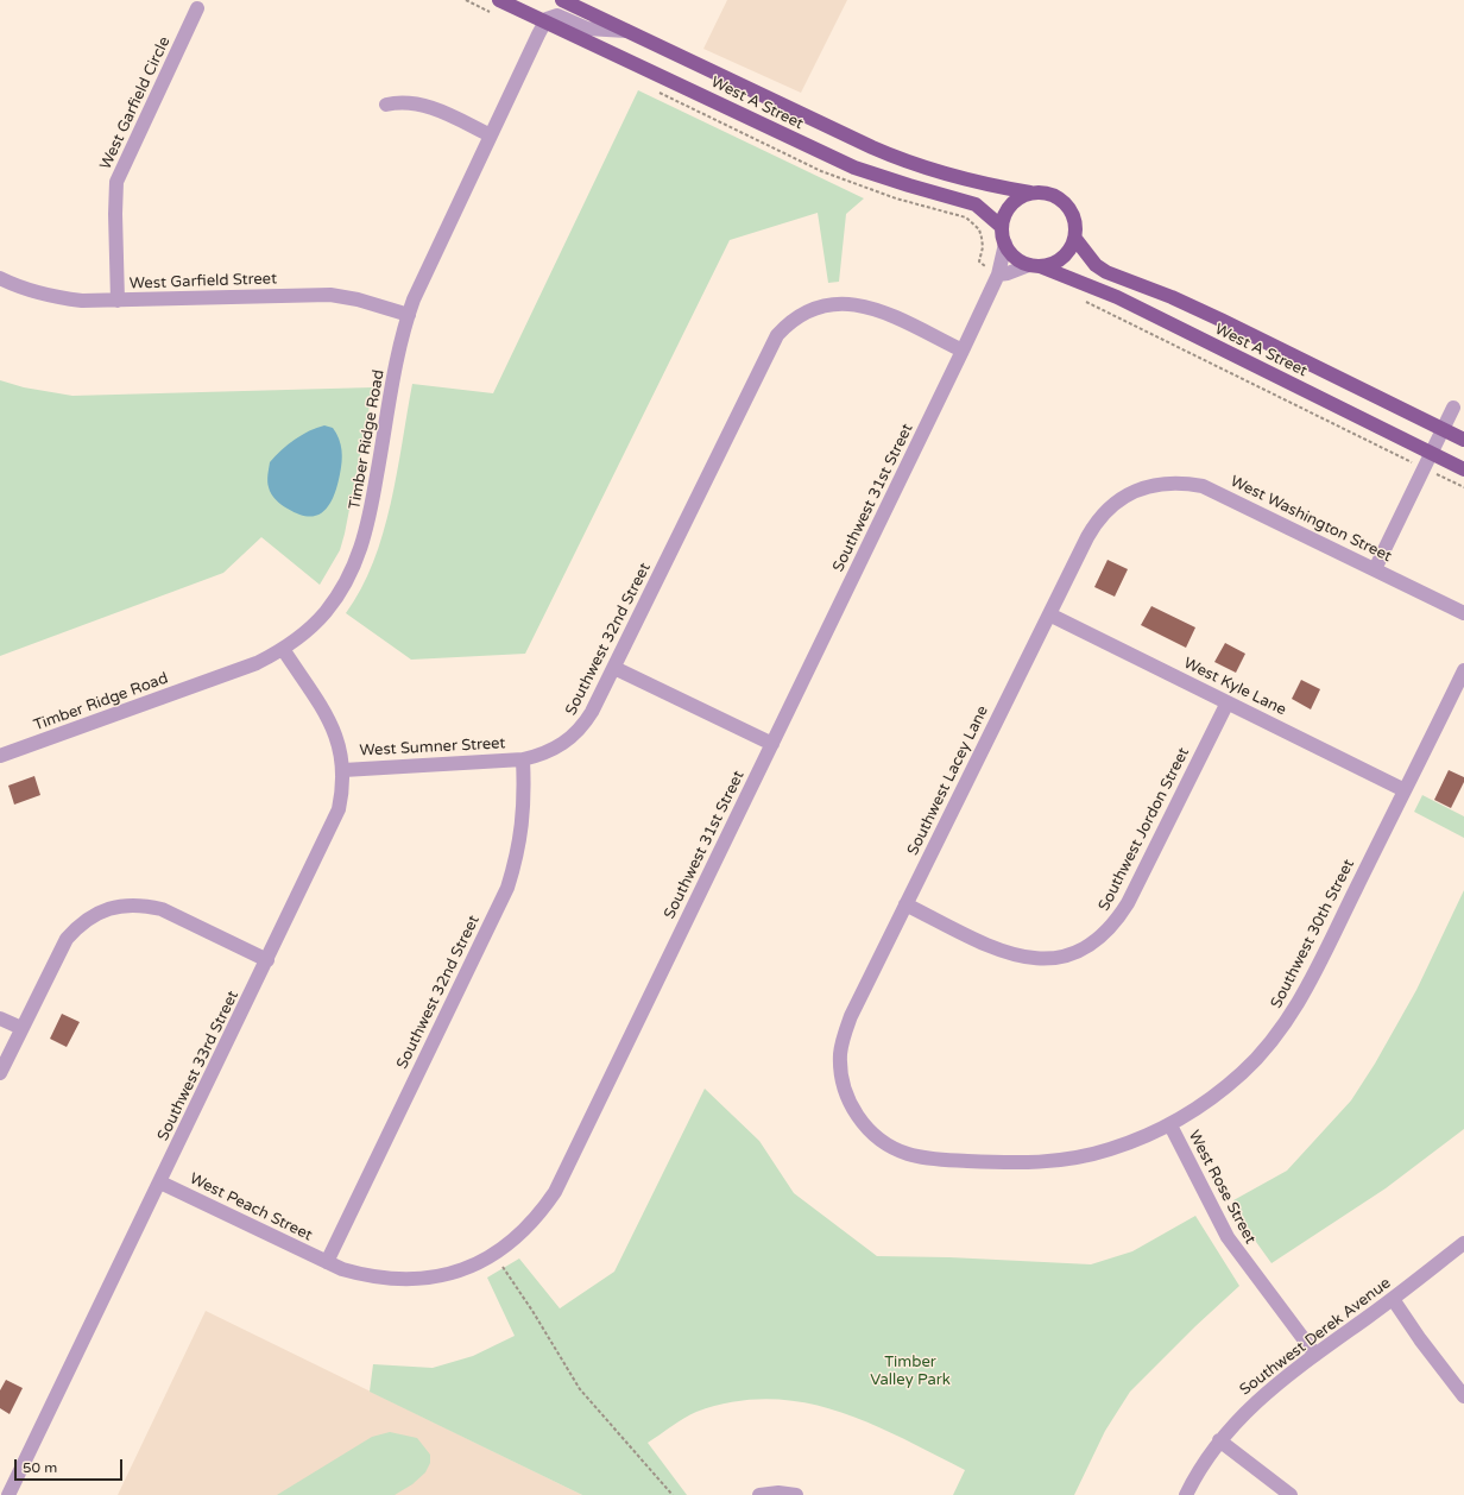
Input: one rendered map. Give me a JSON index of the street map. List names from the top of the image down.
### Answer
{
  "streets": {
    "main road": ["West A Street"],
    "street": [
      "West Garfield Circle",
      "West Garfield Street",
      "Timber Ridge Road",
      "Southwest 31st Street",
      "West Washington Street",
      "Southwest 32nd Street",
      "West Kyle Lane",
      "West Sumner Street",
      "Southwest Lacey Lane",
      "Southwest Jordon Street",
      "Southwest 30th Street",
      "Southwest 33rd Street",
      "West Rose Street",
      "West Peach Street",
      "Southwest Derek Avenue"
    ]
  },
  "crossings": [
    ["West Garfield Circle", "West Garfield Street"],
    ["West A Street", "Timber Ridge Road"],
    ["West A Street", "Southwest 31st Street"],
    ["West Garfield Street", "Timber Ridge Road"],
    ["Timber Ridge Road", "Southwest 33rd Street"],
    ["Southwest 31st Street", "Southwest 32nd Street"],
    ["Southwest 31st Street", "West Peach Street"],
    ["West Washington Street", "Southwest Lacey Lane"],
    ["Southwest 32nd Street", "West Sumner Street"],
    ["Southwest 32nd Street", "West Peach Street"],
    ["West Kyle Lane", "Southwest Lacey Lane"],
    ["West Kyle Lane", "Southwest Jordon Street"],
    ["West Kyle Lane", "Southwest 30th Street"],
    ["West Sumner Street", "Southwest 33rd Street"],
    ["Southwest Lacey Lane", "Southwest Jordon Street"],
    ["Southwest Lacey Lane", "Southwest 30th Street"],
    ["Southwest 30th Street", "West Rose Street"],
    ["Southwest 33rd Street", "West Peach Street"],
    ["West Rose Street", "Southwest Derek Avenue"]
  ],
  "parks": ["Timber Valley Park"],
  "scale_bar": "50 m"
}
